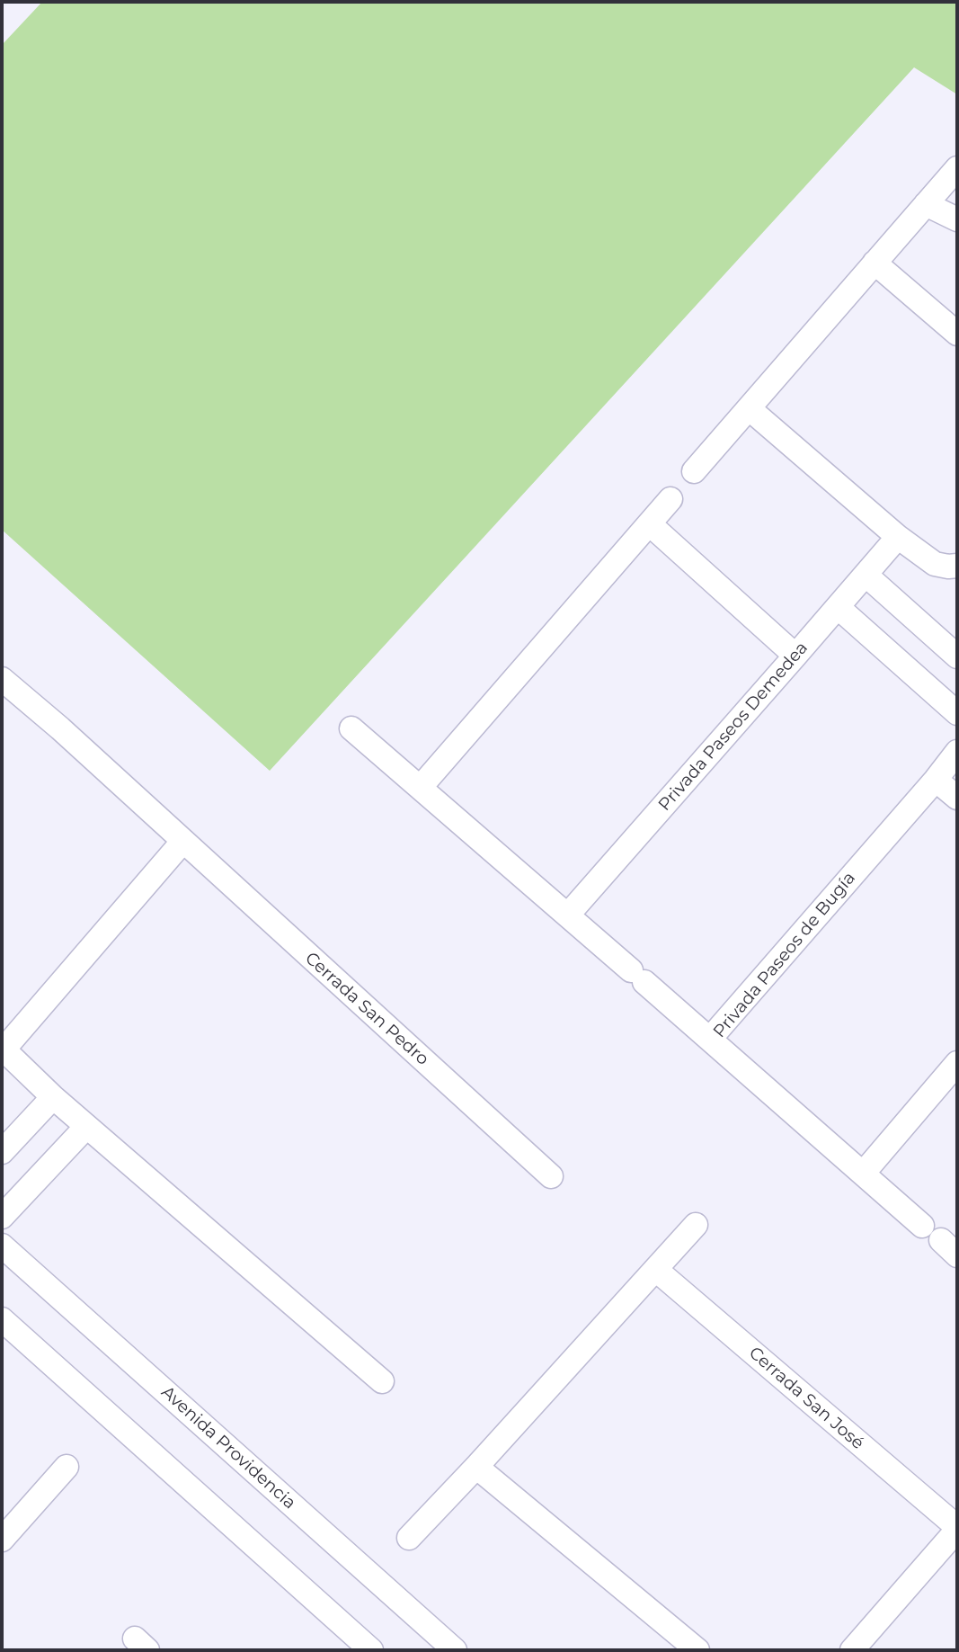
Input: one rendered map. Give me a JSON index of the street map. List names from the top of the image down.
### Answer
{
  "streets": {
    "street": [
      "Privada Paseos Demedea",
      "Privada Paseos de Bugía",
      "Cerrada San Pedro",
      "Cerrada San José",
      "Avenida Providencia"
    ]
  }
}
